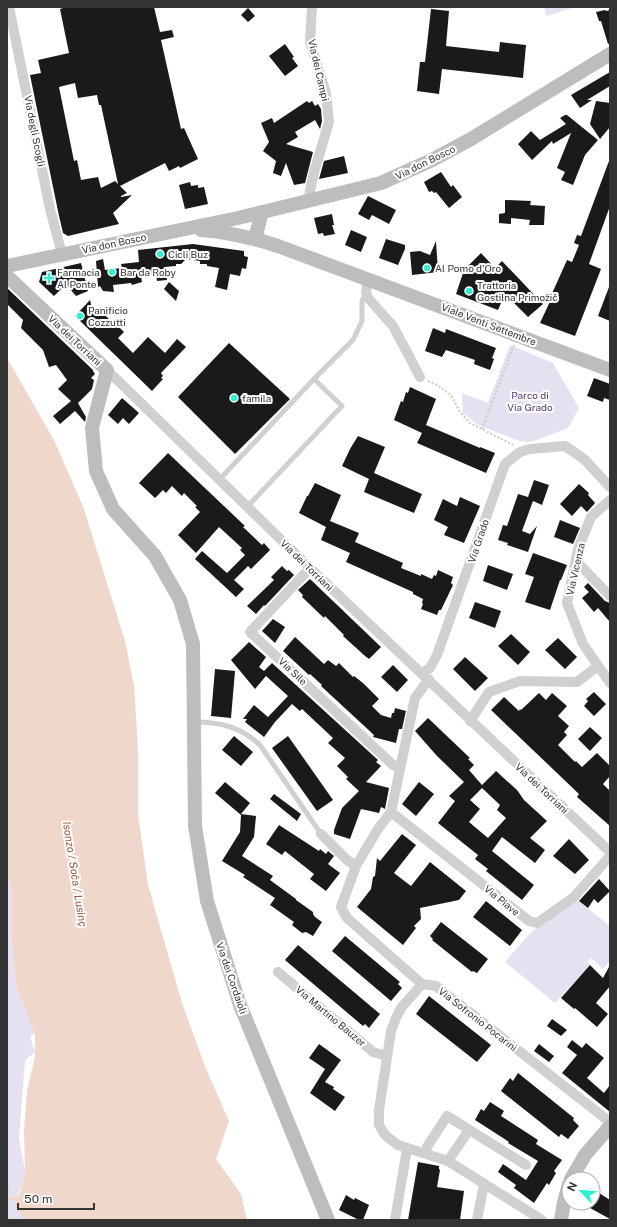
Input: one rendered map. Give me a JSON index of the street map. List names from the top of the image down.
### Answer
{
  "streets": {
    "street": [
      "Via dei Campi",
      "Via degli Scogli",
      "Via don Bosco",
      "Viale Venti Settembre",
      "Via dei Torriani",
      "Via Grado",
      "Via Vicenza",
      "Via Sile",
      "Via Piave",
      "Via dei Cordaioli",
      "Via Martino Bauzer",
      "Via Sofronio Pocarini"
    ]
  },
  "crossings": [
    ["Via dei Campi", "Via don Bosco"],
    ["Via degli Scogli", "Via don Bosco"],
    ["Via don Bosco", "Viale Venti Settembre"],
    ["Via dei Torriani", "Via Grado"],
    ["Via dei Torriani", "Via Sile"],
    ["Via dei Torriani", "Via dei Cordaioli"]
  ],
  "water": ["Isonzo / Soča / Lusinç"],
  "parks": ["Parco di Via Grado"],
  "places": {
    "other": [
      "Cicli Buz",
      "Al Pomo d'Oro",
      "Bar da Roby",
      "Trattoria Gostilna Primožič",
      "Panificio Cozzutti",
      "famila"
    ],
    "health": ["Farmacia Al Ponte"]
  },
  "scale_bar": "50 m",
  "north": "top left"
}
